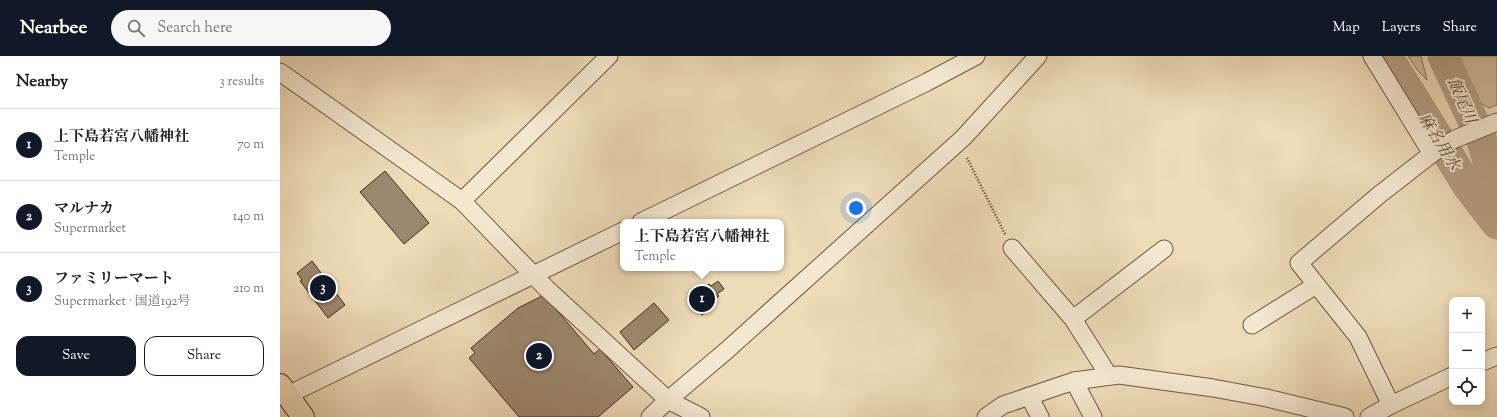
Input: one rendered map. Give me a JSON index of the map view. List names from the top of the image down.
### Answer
{
  "water": ["飯尾川", "麻名用水"],
  "page": {
    "header": "Nearbee",
    "search": "Search here",
    "nav": ["Map", "Layers", "Share"],
    "heading": ["Nearby", "3 results"],
    "list": [
      {
        "mark": "1",
        "name": "上下島若宮八幡神社",
        "note": "Temple",
        "value": "70 m"
      },
      {
        "mark": "2",
        "name": "マルナカ",
        "note": "Supermarket",
        "value": "140 m"
      },
      {
        "mark": "3",
        "name": "ファミリーマート",
        "note": "Supermarket · 国道192号",
        "value": "210 m"
      }
    ],
    "popup": ["上下島若宮八幡神社", "Temple"],
    "pins": ["3", "1", "2"],
    "map_buttons": ["+", "−"],
    "buttons": ["Save", "Share"]
  }
}
